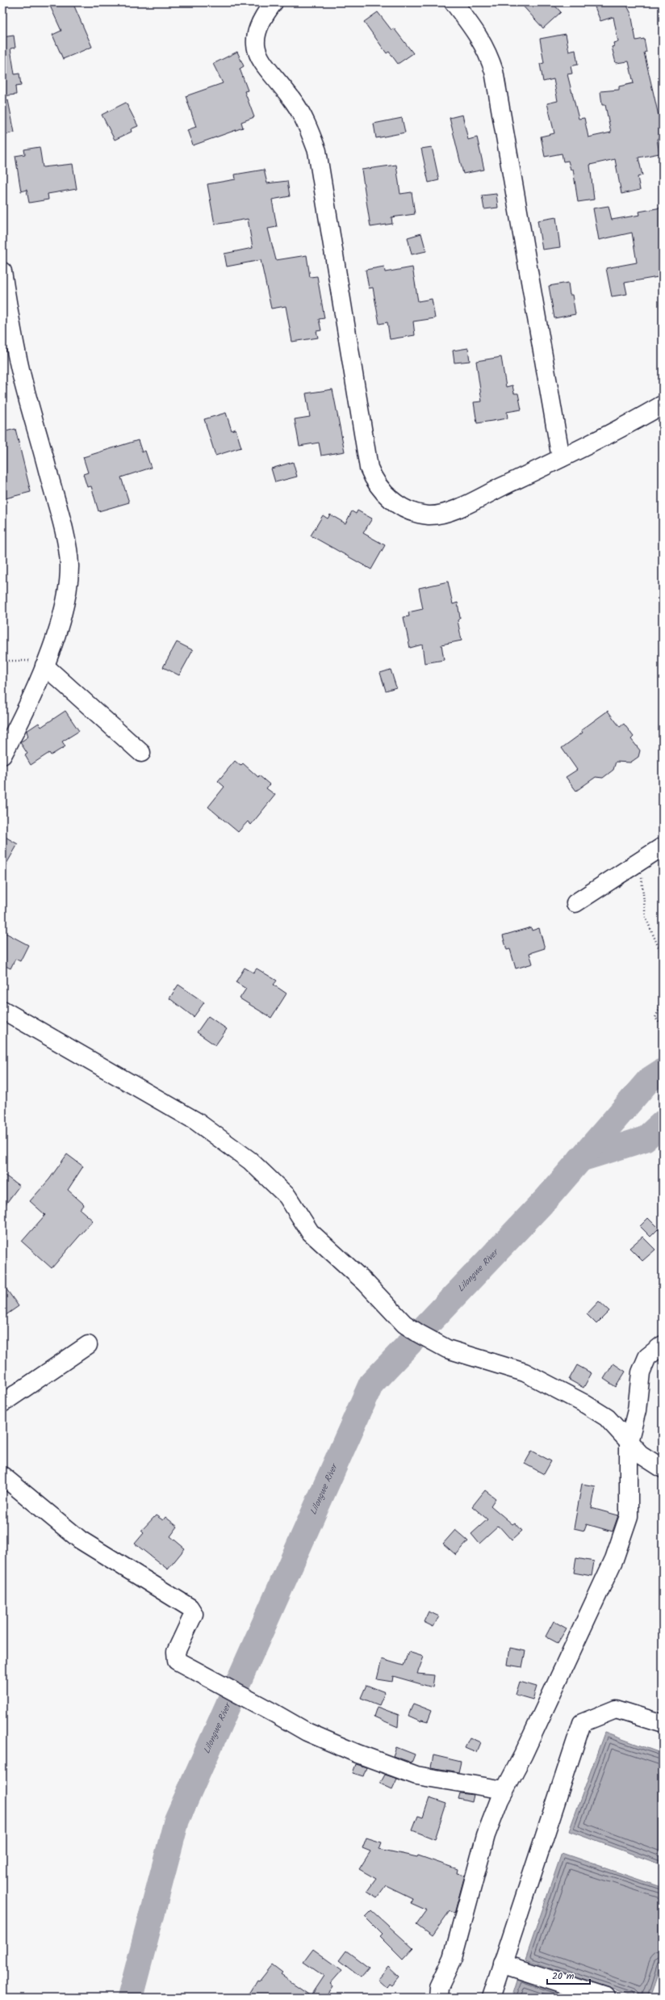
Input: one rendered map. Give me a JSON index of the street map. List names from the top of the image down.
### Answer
{
  "water": ["Lilongwe River"],
  "scale_bar": "20 m"
}
